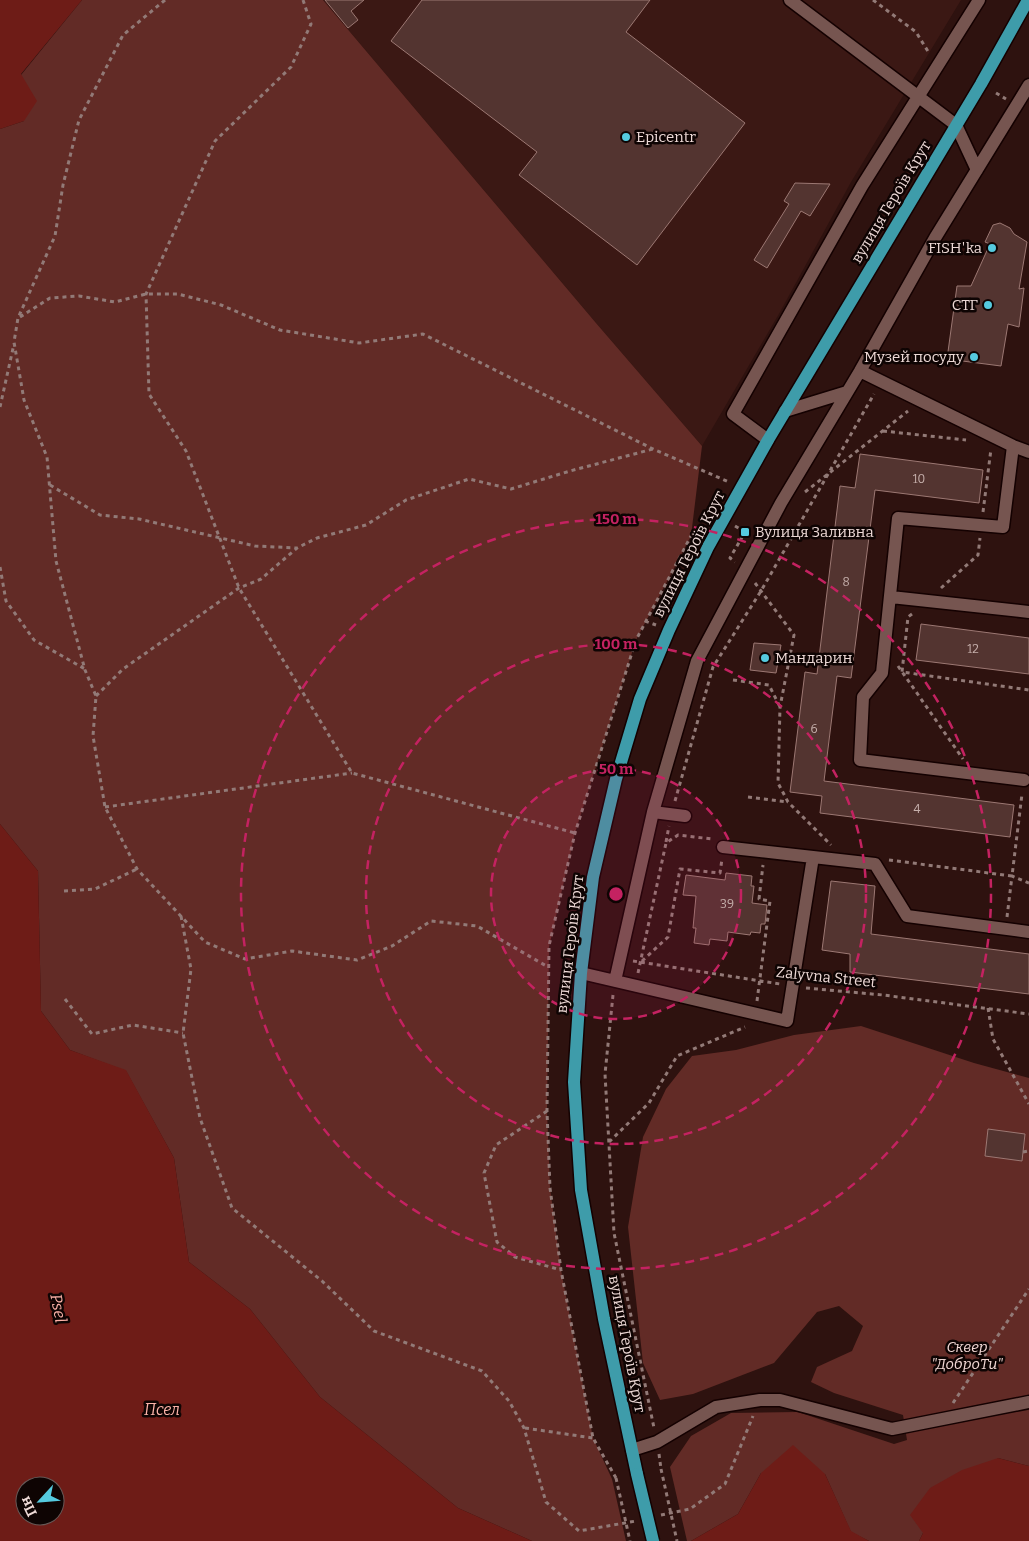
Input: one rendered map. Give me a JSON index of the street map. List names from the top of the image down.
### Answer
{
  "streets": {
    "main road": ["вулиця Героїв Крут"],
    "path": ["Zalyvna Street"]
  },
  "water": ["Psel", "Псел"],
  "parks": ["Сквер \"ДоброТи\""],
  "places": {
    "other": [
      "Epicentr",
      "FISH'ka",
      "СТГ",
      "Музей посуду",
      "Мандарин"
    ],
    "transit": ["Вулиця Заливна"]
  },
  "house_numbers": [
    "10",
    "8",
    "12",
    "6",
    "4",
    "39"
  ],
  "north": "bottom left",
  "rings": ["150 m", "100 m", "50 m"]
}
